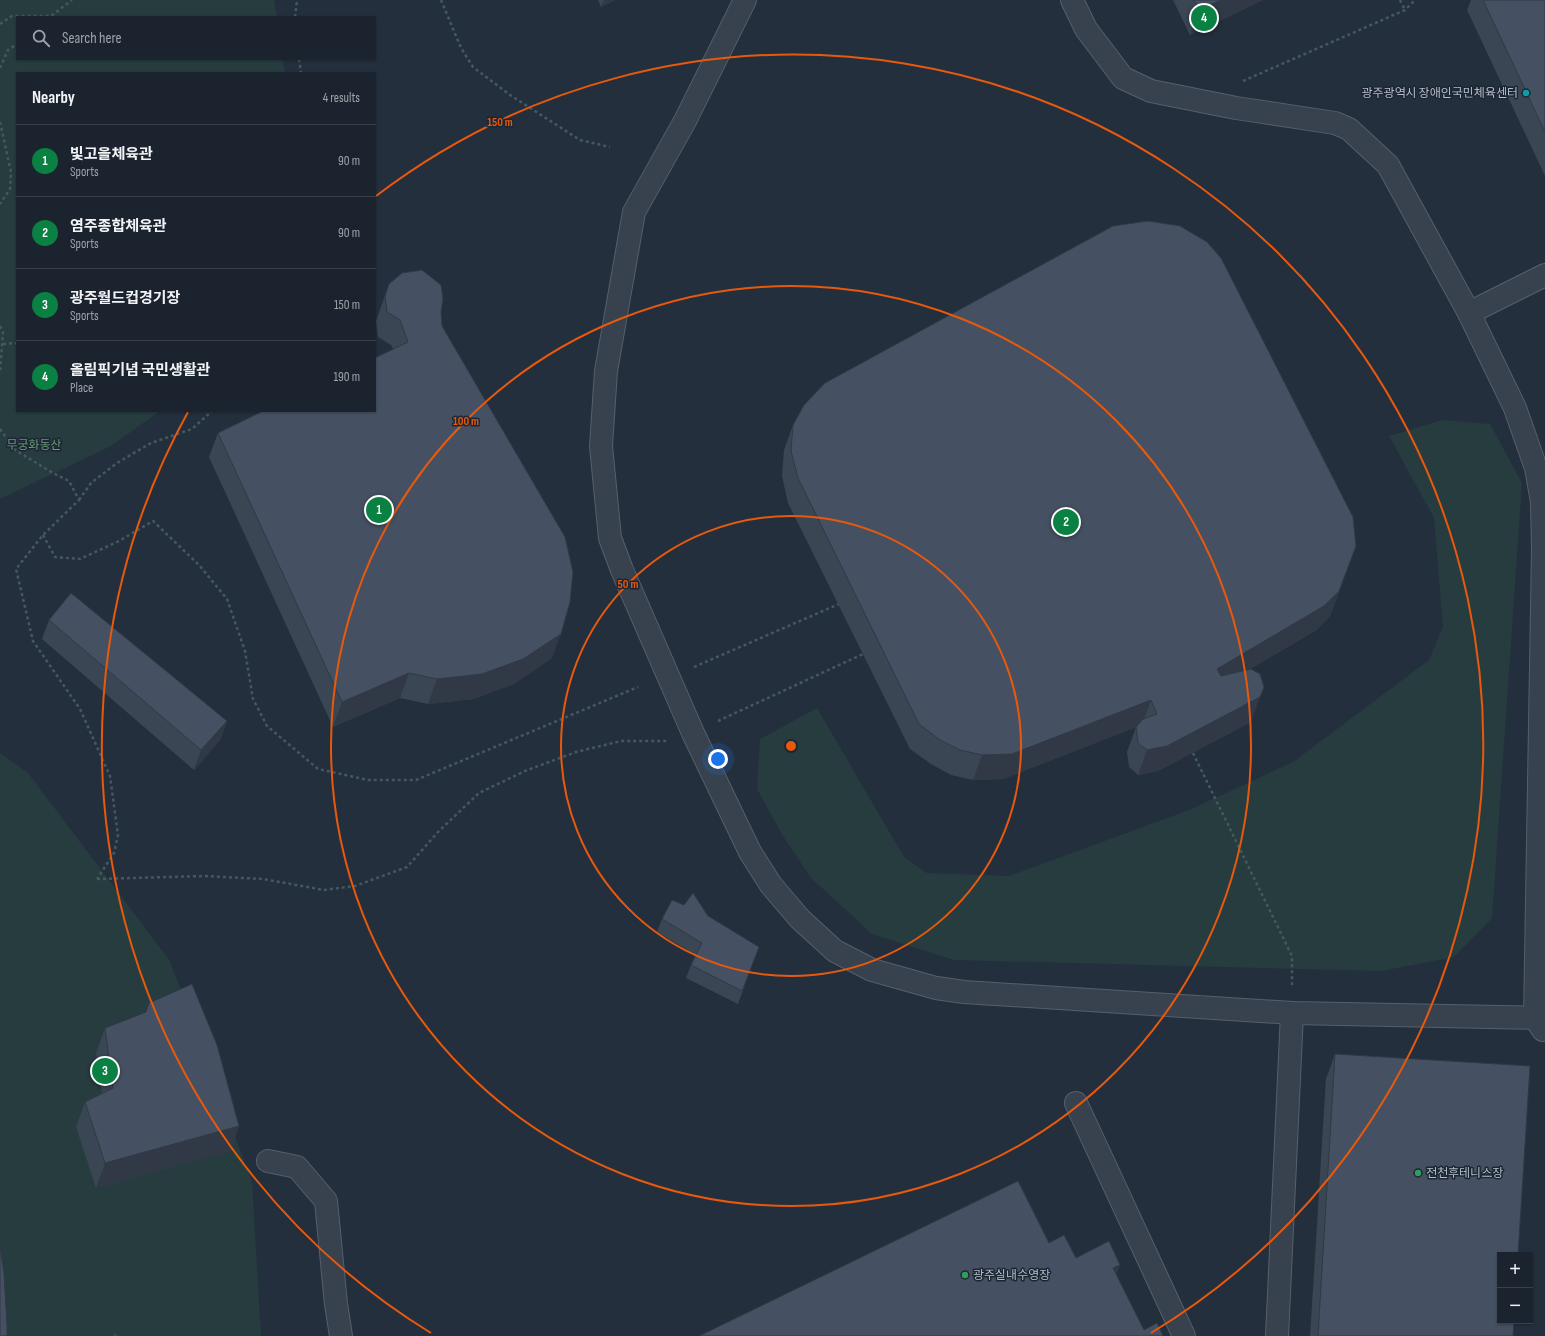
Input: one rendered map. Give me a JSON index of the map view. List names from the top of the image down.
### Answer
{
  "parks": ["무궁화동산"],
  "places": ["광주광역시 장애인국민체육센터", "전천후테니스장", "광주실내수영장"],
  "page": {
    "pins": [
      "4",
      "1",
      "2",
      "3"
    ],
    "search": "Search here",
    "heading": ["Nearby", "4 results"],
    "list": [
      {
        "mark": "1",
        "name": "빛고을체육관",
        "note": "Sports",
        "value": "90 m"
      },
      {
        "mark": "2",
        "name": "염주종합체육관",
        "note": "Sports",
        "value": "90 m"
      },
      {
        "mark": "3",
        "name": "광주월드컵경기장",
        "note": "Sports",
        "value": "150 m"
      },
      {
        "mark": "4",
        "name": "올림픽기념 국민생활관",
        "note": "Place",
        "value": "190 m"
      }
    ],
    "map_buttons": ["+", "−"]
  },
  "rings": ["150 m", "100 m", "50 m"]
}
